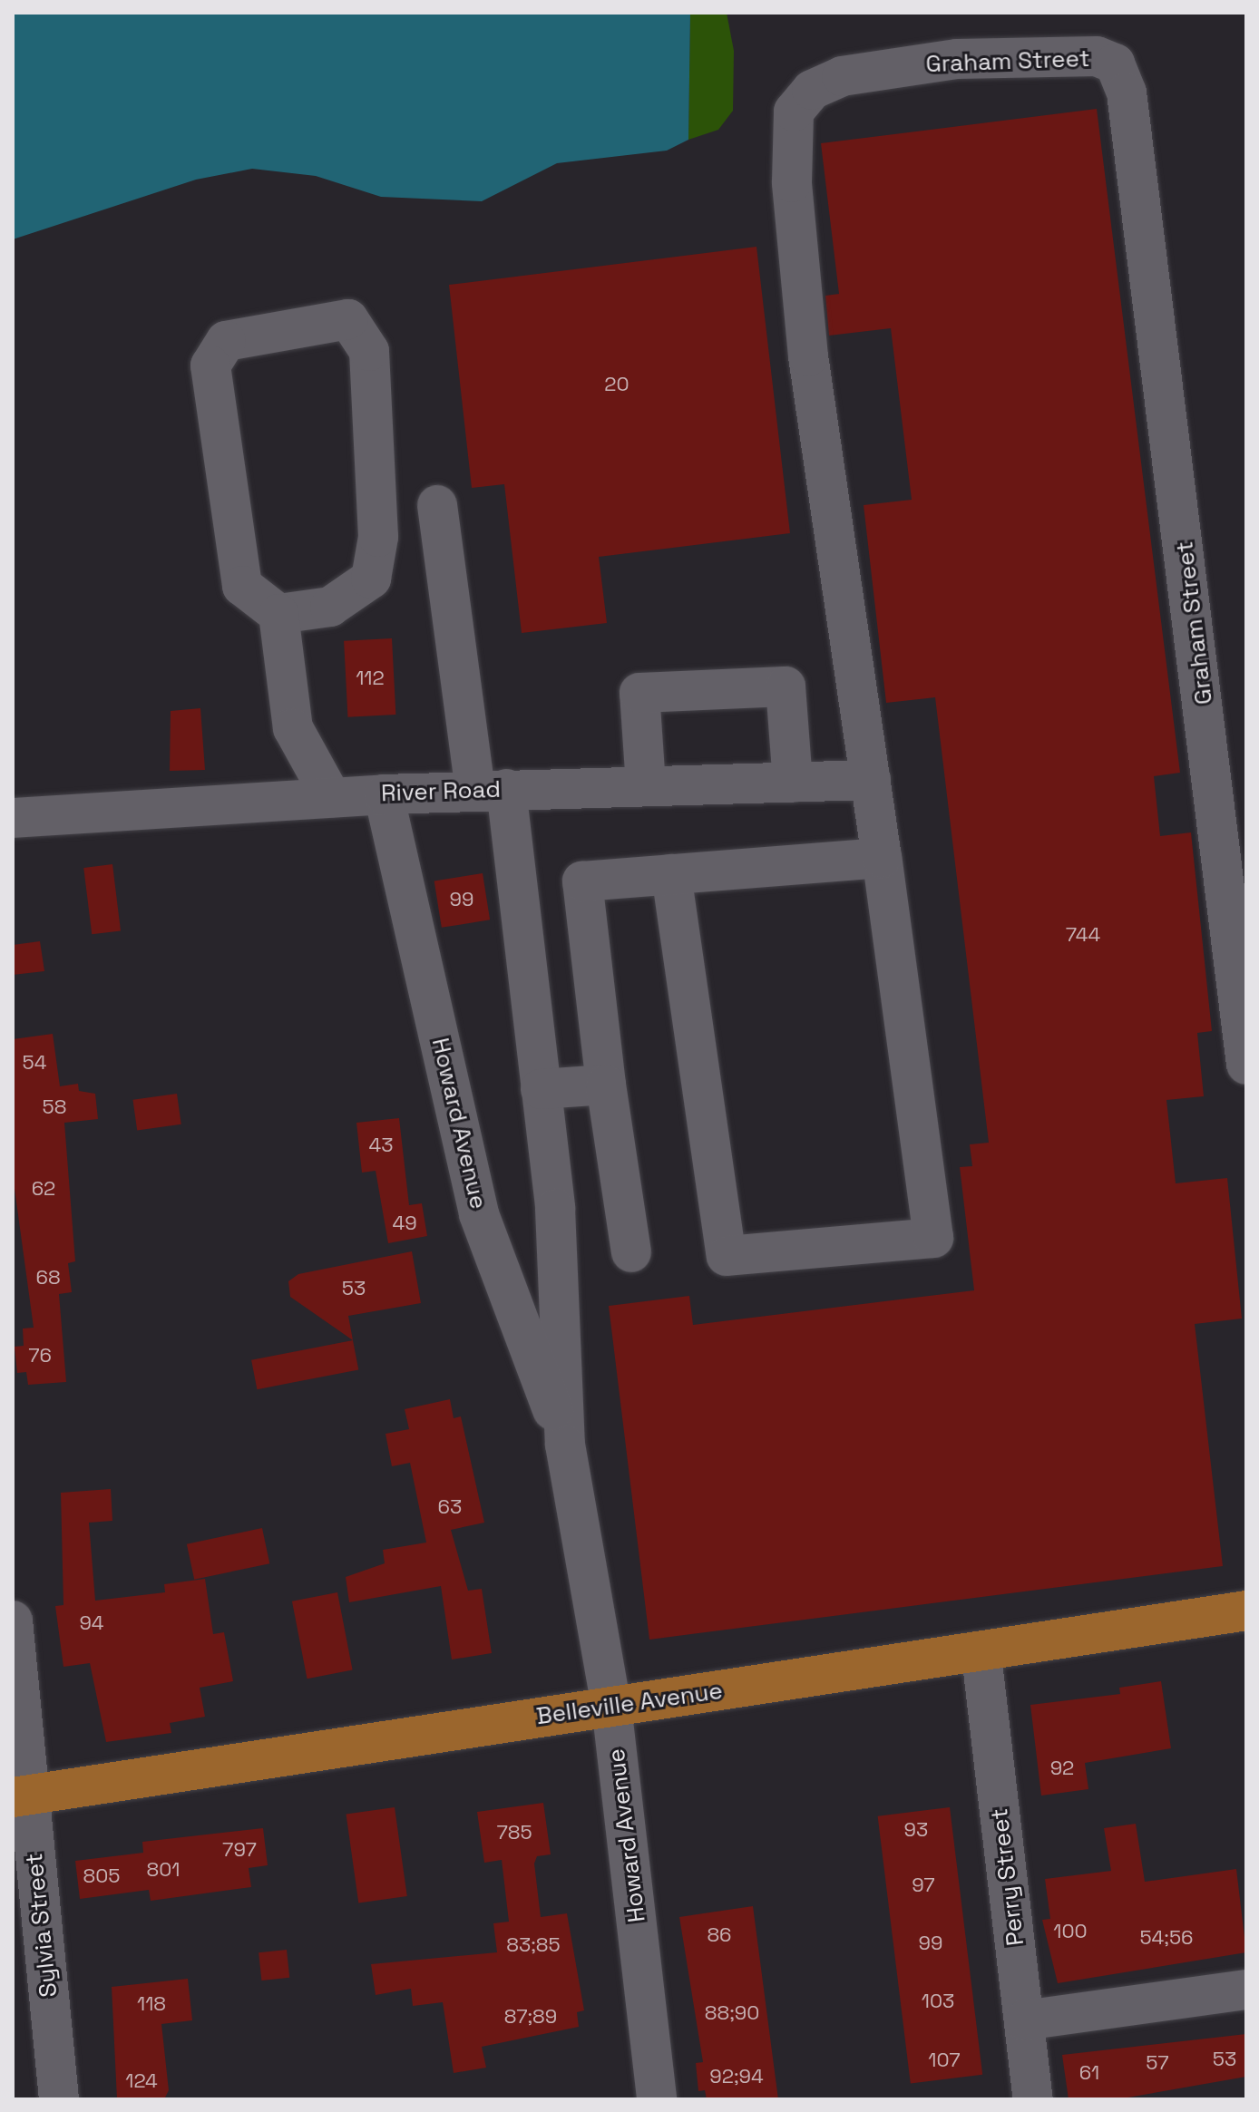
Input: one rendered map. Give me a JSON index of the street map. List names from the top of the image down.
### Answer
{
  "streets": {
    "main road": ["Belleville Avenue"],
    "street": [
      "Graham Street",
      "River Road",
      "Howard Avenue",
      "Perry Street",
      "Sylvia Street"
    ]
  },
  "crossings": [
    ["Graham Street", "River Road"],
    ["River Road", "Howard Avenue"],
    ["Howard Avenue", "Belleville Avenue"],
    ["Belleville Avenue", "Perry Street"],
    ["Belleville Avenue", "Sylvia Street"]
  ],
  "house_numbers": [
    "20",
    "112",
    "99",
    "744",
    "54",
    "58",
    "43",
    "62",
    "49",
    "68",
    "53",
    "76",
    "63",
    "94",
    "92",
    "93",
    "785",
    "797",
    "801",
    "805",
    "97",
    "100",
    "86",
    "54;56",
    "99",
    "83;85",
    "103",
    "118",
    "88;90",
    "87;89",
    "53",
    "107",
    "57",
    "61",
    "92;94",
    "124"
  ]
}
